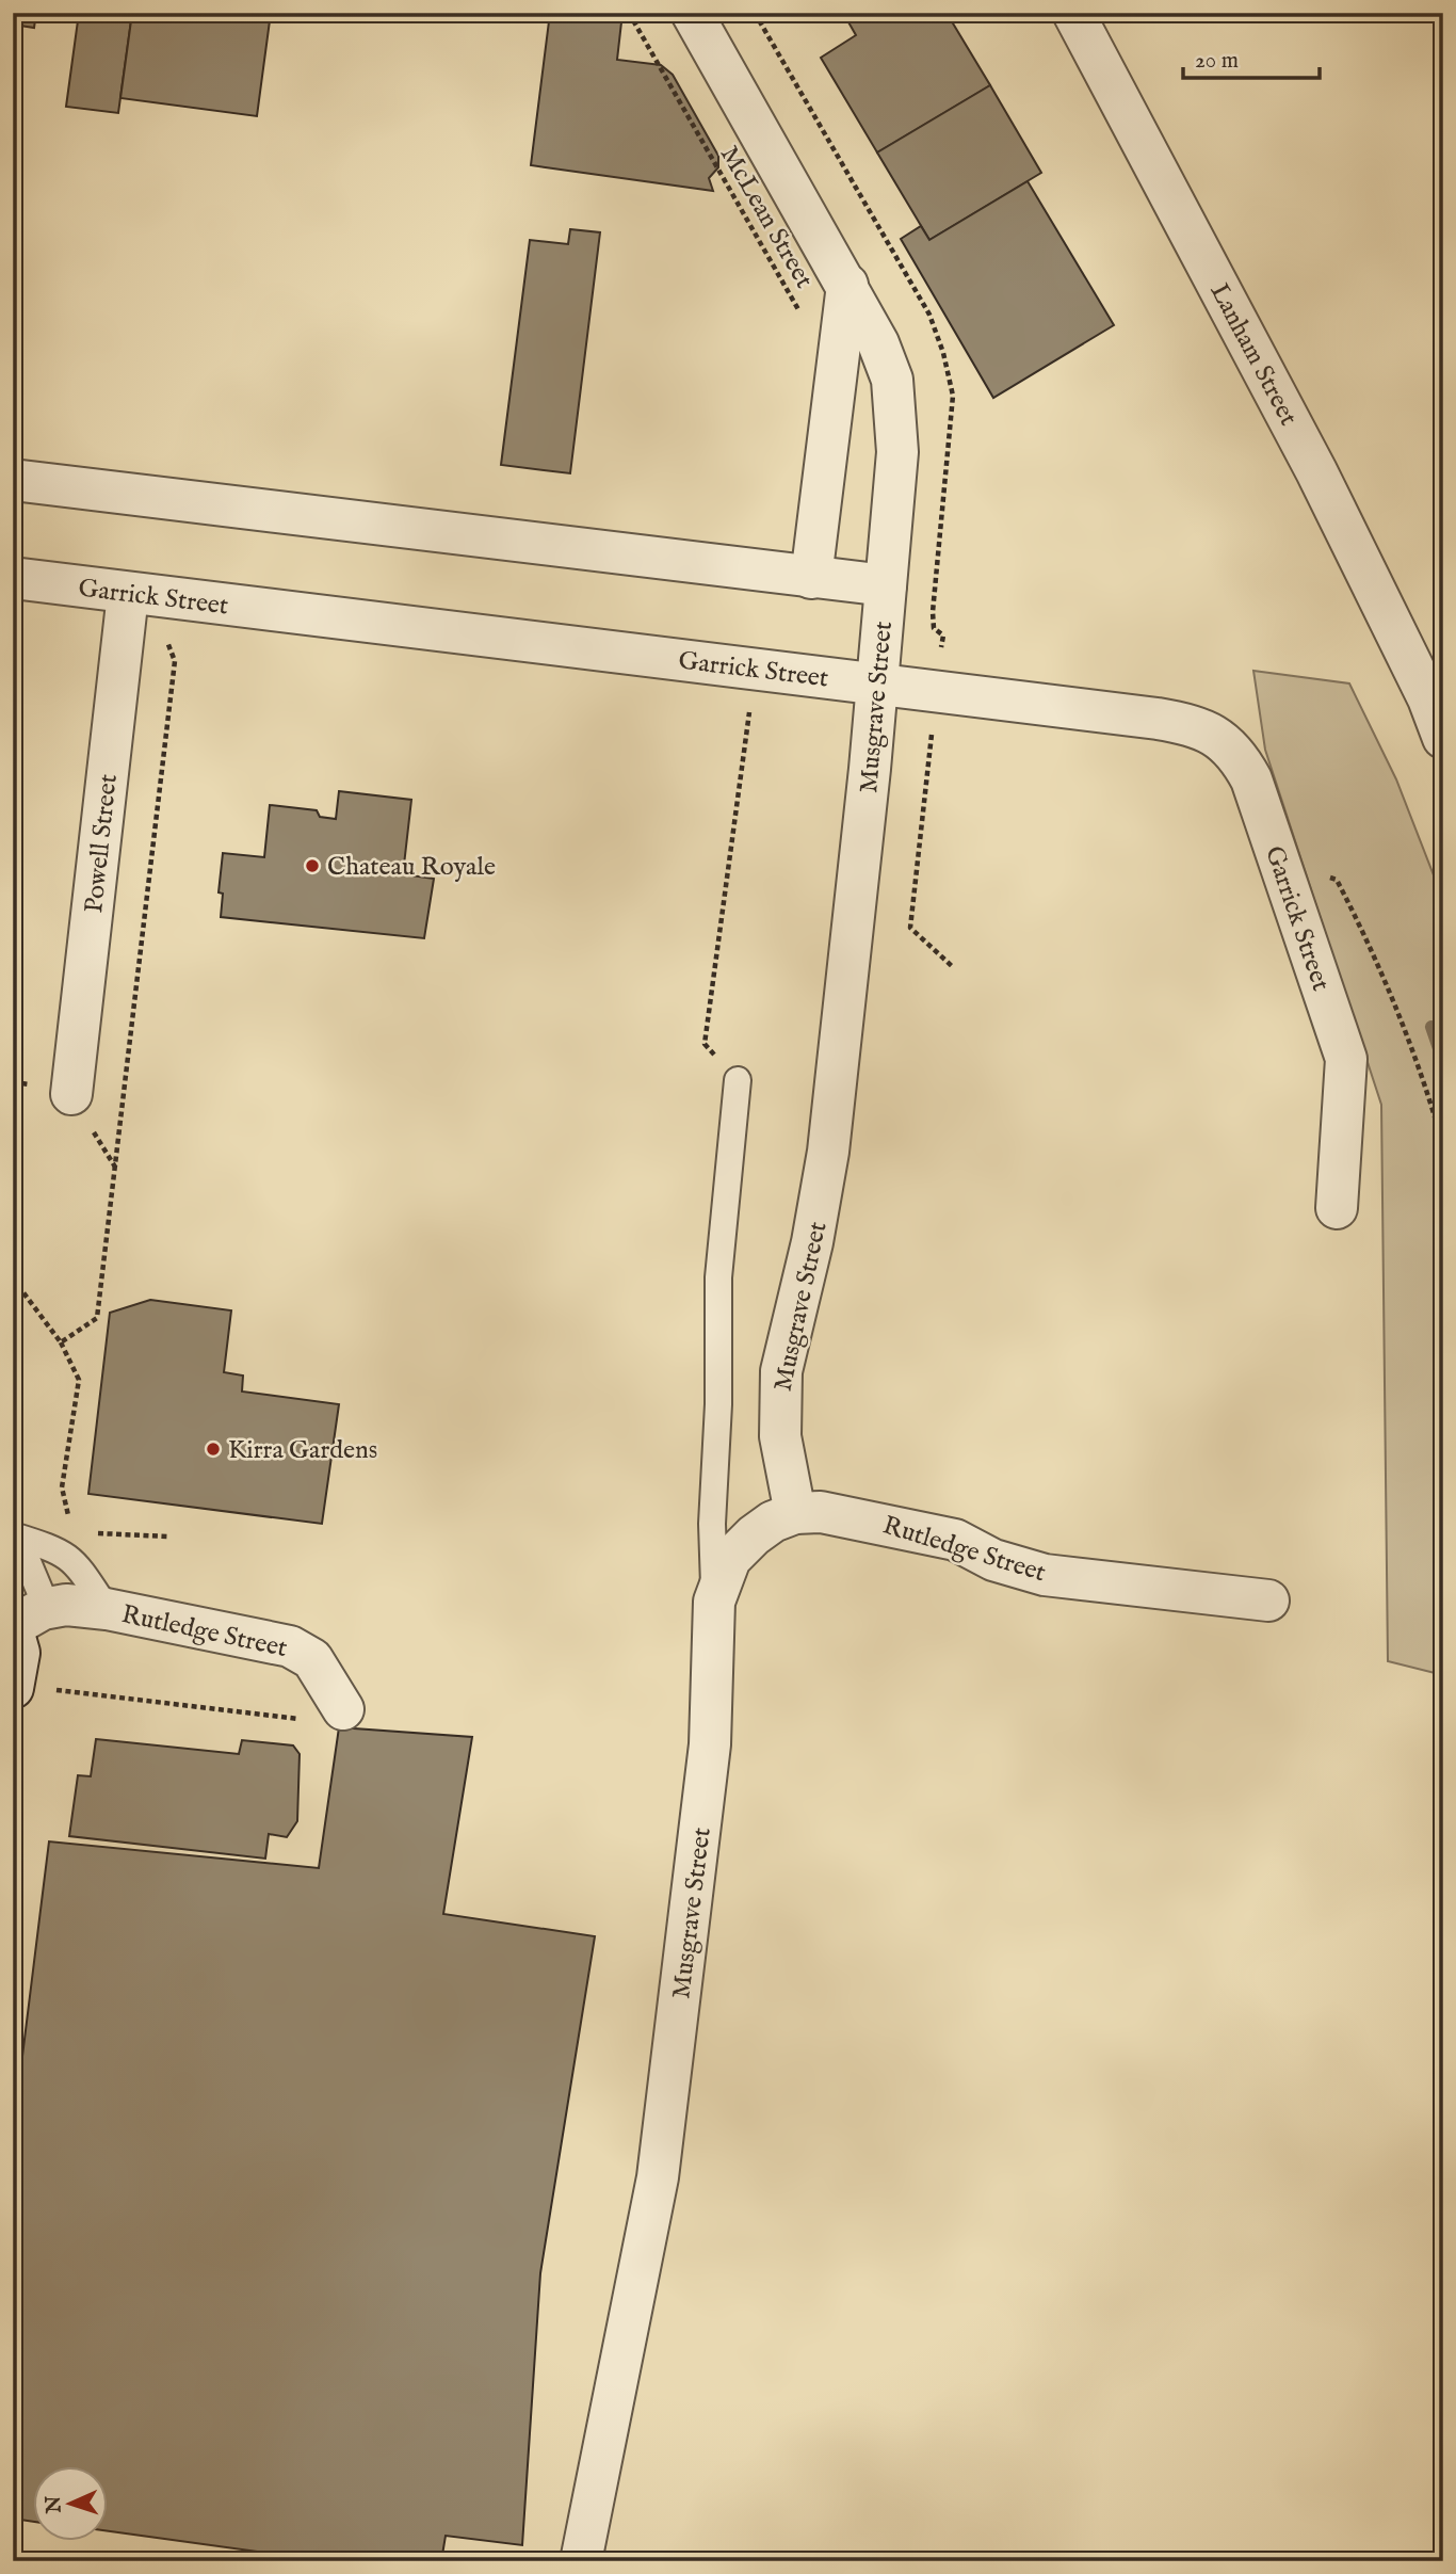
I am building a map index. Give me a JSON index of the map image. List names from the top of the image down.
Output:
{
  "streets": {
    "street": [
      "Lanham Street",
      "Garrick Street",
      "Musgrave Street",
      "Powell Street",
      "Rutledge Street"
    ],
    "path": ["McLean Street"]
  },
  "crossings": [
    ["Garrick Street", "Musgrave Street"],
    ["Garrick Street", "Powell Street"],
    ["Musgrave Street", "Rutledge Street"]
  ],
  "places": ["Chateau Royale", "Kirra Gardens"],
  "scale_bar": "20 m",
  "north": "left"
}
